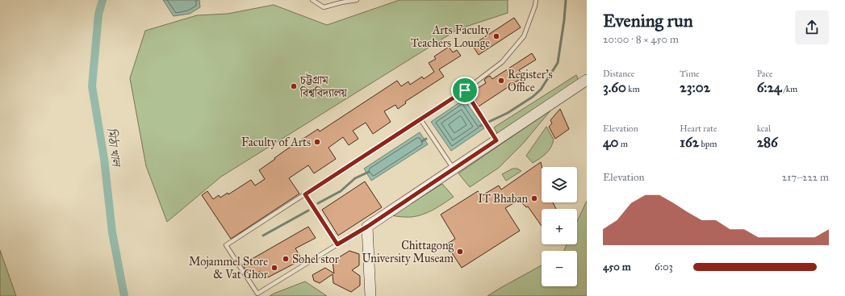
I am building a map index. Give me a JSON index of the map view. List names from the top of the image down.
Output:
{
  "water": ["মিঠা খাল"],
  "places": [
    "Arts Faculty Teachers Lounge",
    "Register's Office",
    "চট্টগ্রাম বিশ্ববিদ্যালয়",
    "Faculty of Arts",
    "IT Bhaban",
    "Chittagong University Museam",
    "Sohel stor",
    "Mojammel Store & Vat Ghor"
  ],
  "page": {
    "heading": ["Evening run", "20:00 · 8 × 450 m"],
    "stats": [
      ["Distance", "3.60 km"],
      ["Time", "23:02"],
      ["Pace", "6:24 /km"],
      ["Elevation", "40 m"],
      ["Heart rate", "162 bpm"],
      ["kcal", "286"]
    ],
    "chart": ["Elevation", "217–222 m"],
    "map_buttons": ["+", "−"],
    "list": [
      {
        "name": "450 m",
        "note": "6:03"
      }
    ]
  }
}
